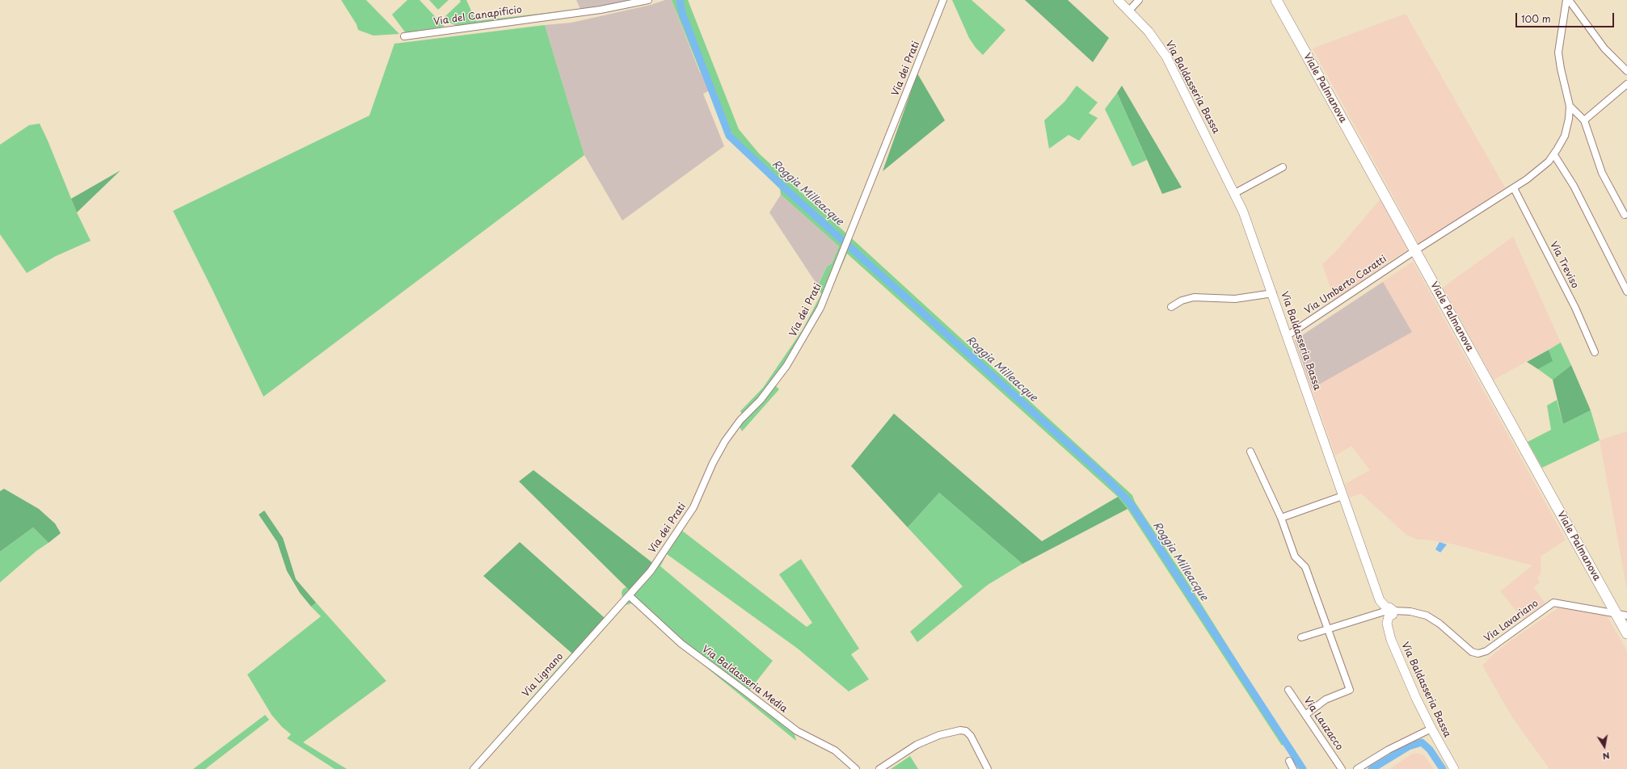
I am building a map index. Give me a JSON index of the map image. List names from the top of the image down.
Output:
{
  "streets": {
    "main road": ["Viale Palmanova"],
    "street": [
      "Via del Canapificio",
      "Via dei Prati",
      "Via Baldasseria Bassa",
      "Via Treviso",
      "Via Umberto Caratti",
      "Via Lavariano",
      "Via Lignano",
      "Via Baldasseria Media",
      "Via Lauzacco"
    ]
  },
  "crossings": [
    ["Via dei Prati", "Via Lignano"],
    ["Via dei Prati", "Via Baldasseria Media"],
    ["Via Baldasseria Bassa", "Via Umberto Caratti"],
    ["Via Baldasseria Bassa", "Via Lavariano"],
    ["Viale Palmanova", "Via Umberto Caratti"],
    ["Viale Palmanova", "Via Lavariano"],
    ["Via Lignano", "Via Baldasseria Media"]
  ],
  "water": ["Roggia Milleacque"],
  "scale_bar": "100 m",
  "north": "bottom"
}
